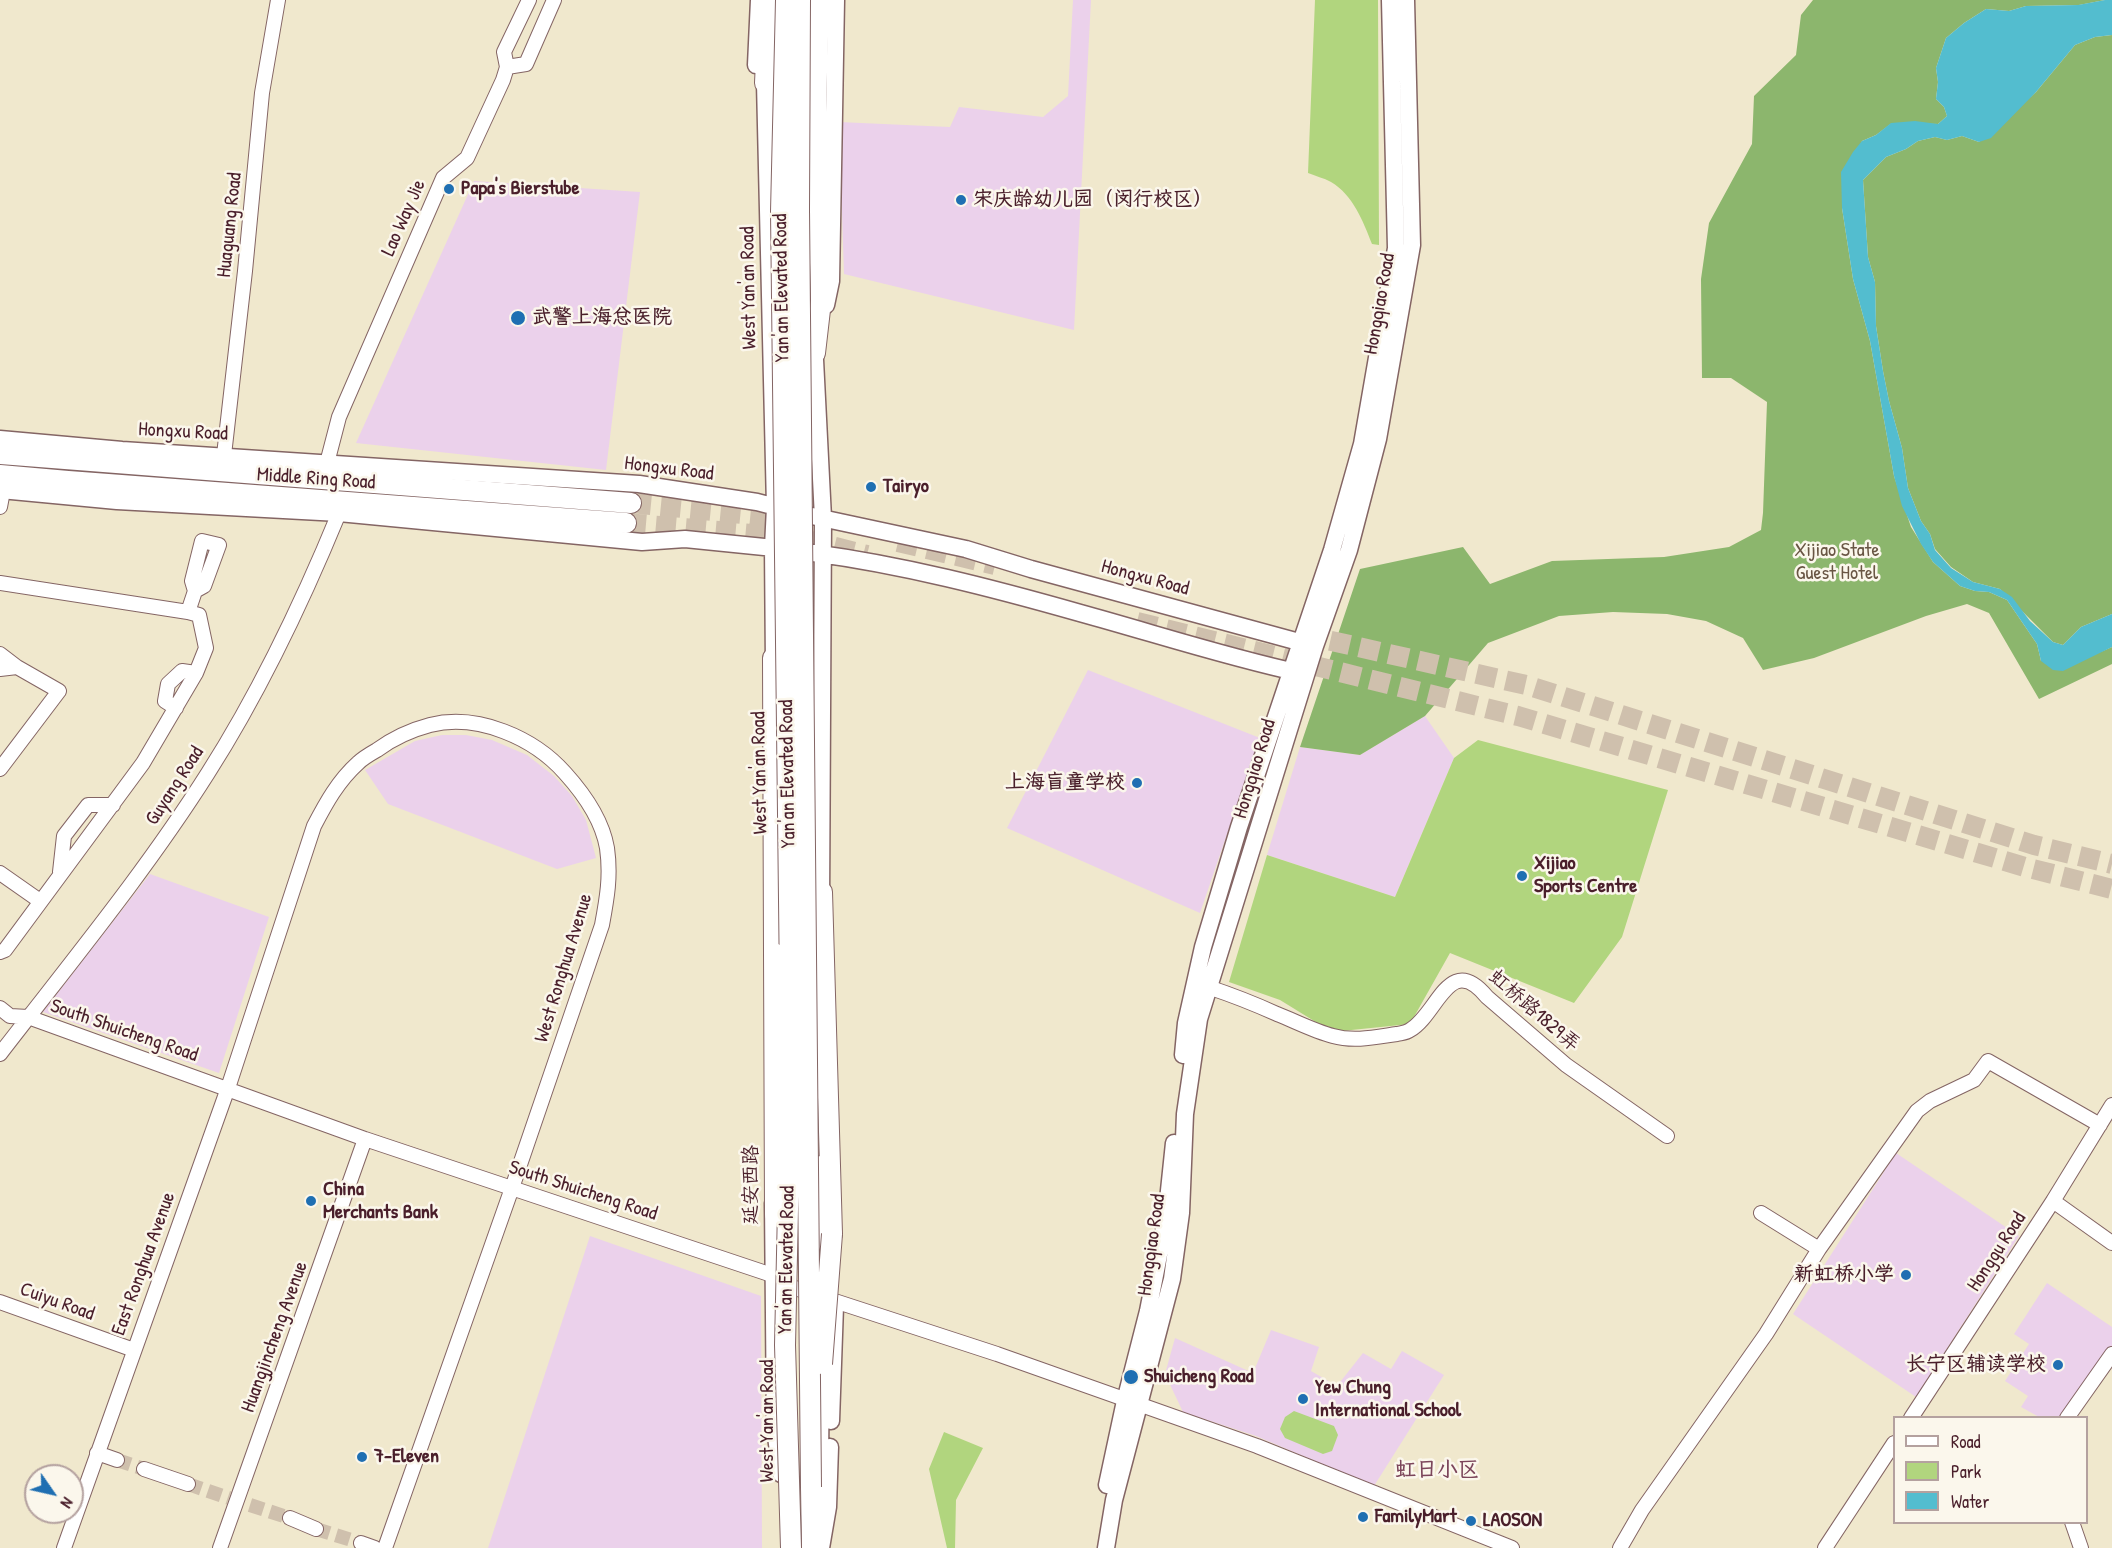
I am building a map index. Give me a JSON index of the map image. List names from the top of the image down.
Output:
{
  "streets": {
    "highway": ["Yan'an Elevated Road", "Middle Ring Road"],
    "main road": [
      "West Yan'an Road",
      "Hongqiao Road",
      "Hongxu Road",
      "延安西路"
    ],
    "street": [
      "Lao Way Jie",
      "Huaguang Road",
      "Guyang Road",
      "West Ronghua Avenue",
      "虹桥路1829弄",
      "South Shuicheng Road",
      "Honggu Road",
      "East Ronghua Avenue",
      "Cuiyu Road",
      "Huangjincheng Avenue"
    ]
  },
  "crossings": [
    ["Lao Way Jie", "Hongxu Road"],
    ["Huaguang Road", "Hongxu Road"],
    ["West Yan'an Road", "Yan'an Elevated Road"],
    ["West Yan'an Road", "Hongxu Road"],
    ["West Yan'an Road", "South Shuicheng Road"],
    ["West Yan'an Road", "延安西路"],
    ["Yan'an Elevated Road", "延安西路"],
    ["Hongqiao Road", "Hongxu Road"],
    ["Hongqiao Road", "虹桥路1829弄"],
    ["Hongqiao Road", "South Shuicheng Road"],
    ["Guyang Road", "South Shuicheng Road"],
    ["West Ronghua Avenue", "South Shuicheng Road"],
    ["West Ronghua Avenue", "East Ronghua Avenue"],
    ["South Shuicheng Road", "延安西路"],
    ["South Shuicheng Road", "East Ronghua Avenue"],
    ["South Shuicheng Road", "Huangjincheng Avenue"],
    ["East Ronghua Avenue", "Cuiyu Road"]
  ],
  "districts": ["虹日小区"],
  "parks": ["Xijiao State Guest Hotel"],
  "places": [
    "Papa's Bierstube",
    "宋庆龄幼儿园（闵行校区）",
    "武警上海总医院",
    "Tairyo",
    "上海盲童学校",
    "Xijiao Sports Centre",
    "China Merchants Bank",
    "新虹桥小学",
    "长宁区辅读学校",
    "Shuicheng Road",
    "Yew Chung International School",
    "7-Eleven",
    "FamilyMart",
    "LAOSON"
  ],
  "legend": ["Road", "Park", "Water"],
  "north": "bottom right"
}
